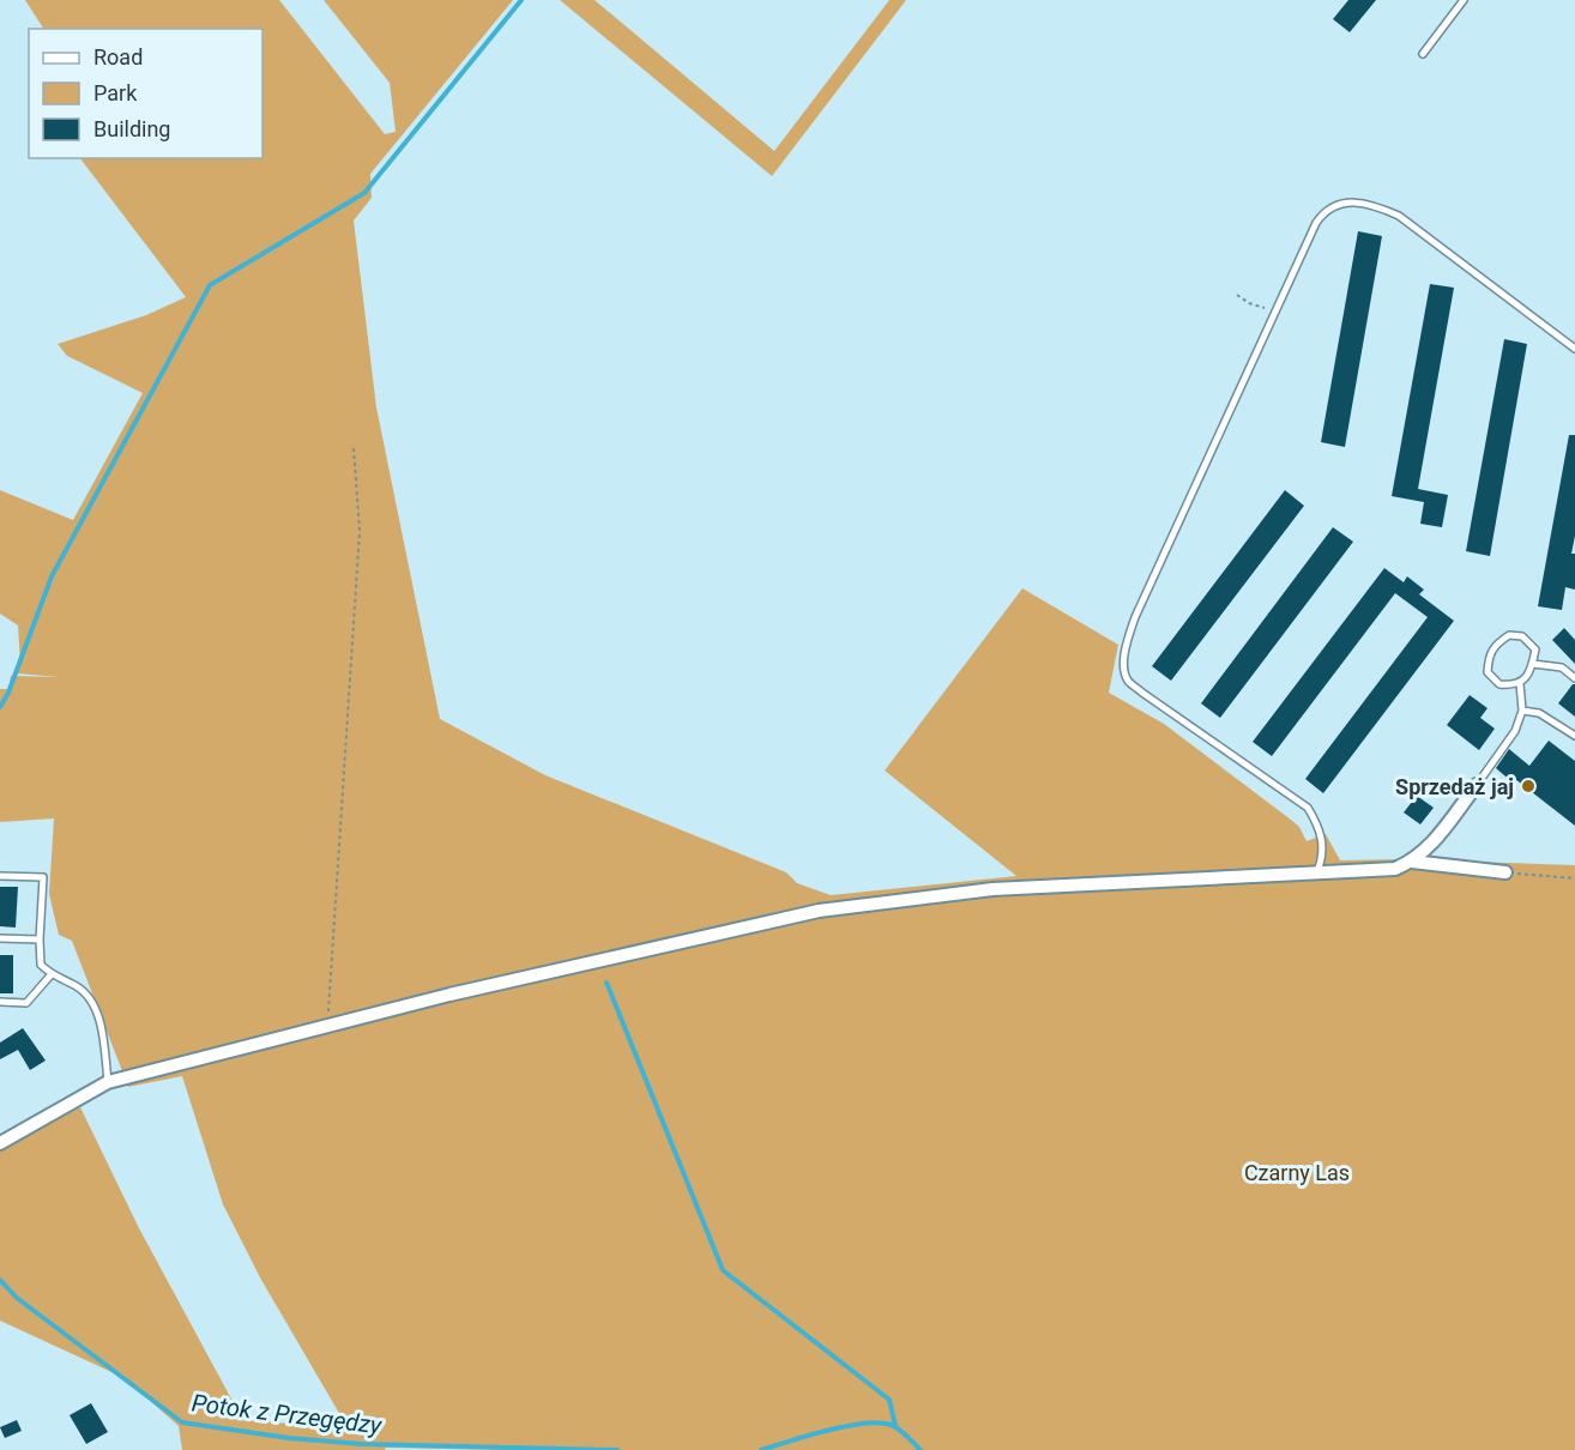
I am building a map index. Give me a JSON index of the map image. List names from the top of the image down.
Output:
{
  "water": ["Potok z Przegędzy"],
  "parks": ["Czarny Las"],
  "places": ["Sprzedaż jaj"],
  "legend": ["Road", "Park", "Building"]
}
